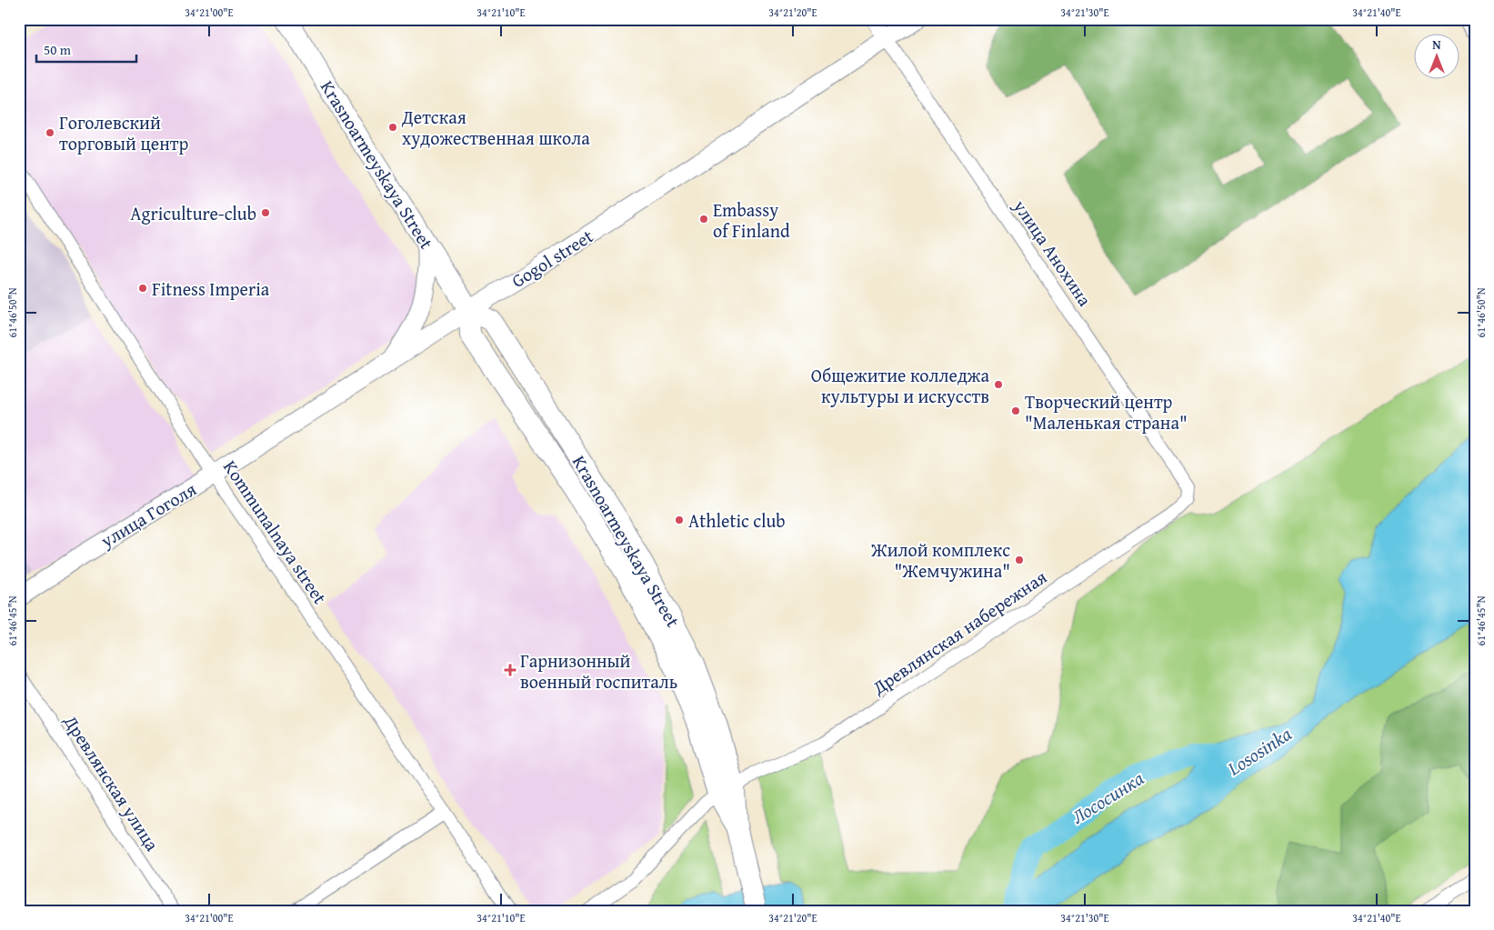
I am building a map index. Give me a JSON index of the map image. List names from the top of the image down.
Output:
{
  "streets": {
    "main road": ["Krasnoarmeyskaya Street", "Gogol street", "улица Гоголя"],
    "street": [
      "улица Анохина",
      "Kommunalnaya street",
      "Древлянская набережная",
      "Древлянская улица"
    ]
  },
  "crossings": [
    ["Krasnoarmeyskaya Street", "Gogol street"],
    ["Krasnoarmeyskaya Street", "Древлянская набережная"],
    ["улица Анохина", "Gogol street"],
    ["улица Анохина", "Древлянская набережная"],
    ["Gogol street", "улица Гоголя"],
    ["Gogol street", "Kommunalnaya street"],
    ["улица Гоголя", "Kommunalnaya street"]
  ],
  "water": ["Lososinka", "Лососинка"],
  "places": {
    "other": [
      "Детская художественная школа",
      "Гоголевский торговый центр",
      "Agriculture-club",
      "Embassy of Finland",
      "Fitness Imperia",
      "Общежитие колледжа культуры и искусств",
      "Творческий центр \"Маленькая страна\"",
      "Athletic club",
      "Жилой комплекс \"Жемчужина\""
    ],
    "health": ["Гарнизонный военный госпиталь"]
  },
  "scale_bar": "50 m",
  "north": "top",
  "coordinates": [
    "34°21'00\"E",
    "34°21'10\"E",
    "34°21'20\"E",
    "34°21'30\"E",
    "34°21'40\"E",
    "61°46'50\"N",
    "61°46'45\"N"
  ]
}
